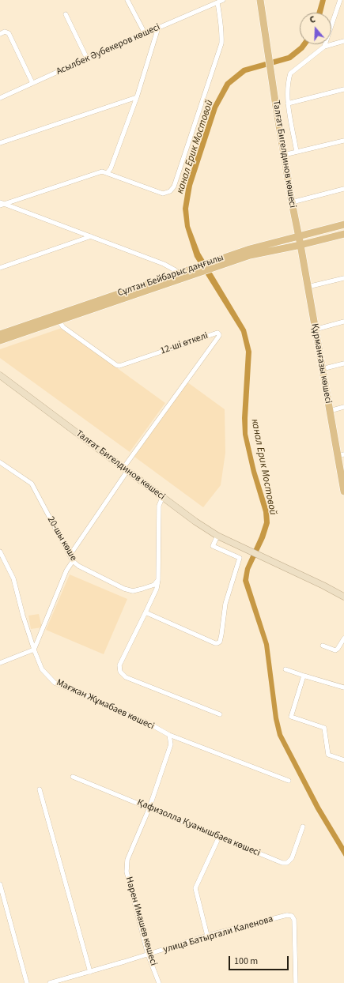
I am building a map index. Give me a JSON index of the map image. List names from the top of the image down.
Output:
{
  "streets": {
    "main road": ["Талғат Бигелдинов көшесі", "Сұлтан Бейбарыс даңғылы", "Құрманғазы көшесі"],
    "street": [
      "Асылбек Әубекеров көшесі",
      "12-ші өткелі",
      "20-шы көше",
      "Мағжан Жұмабаев көшесі",
      "Қафизолла Қуанышбаев көшесi",
      "Нарен Имашев көшесi",
      "улица Батыргали Каленова"
    ]
  },
  "crossings": [
    ["Талғат Бигелдинов көшесі", "Сұлтан Бейбарыс даңғылы"],
    ["Талғат Бигелдинов көшесі", "12-ші өткелі"],
    ["Талғат Бигелдинов көшесі", "Құрманғазы көшесі"],
    ["Сұлтан Бейбарыс даңғылы", "12-ші өткелі"],
    ["Сұлтан Бейбарыс даңғылы", "Құрманғазы көшесі"],
    ["Мағжан Жұмабаев көшесі", "Нарен Имашев көшесi"],
    ["Қафизолла Қуанышбаев көшесi", "Нарен Имашев көшесi"],
    ["Нарен Имашев көшесi", "улица Батыргали Каленова"]
  ],
  "water": ["канал Ерик Мостовой"],
  "scale_bar": "100 m",
  "north": "top"
}
